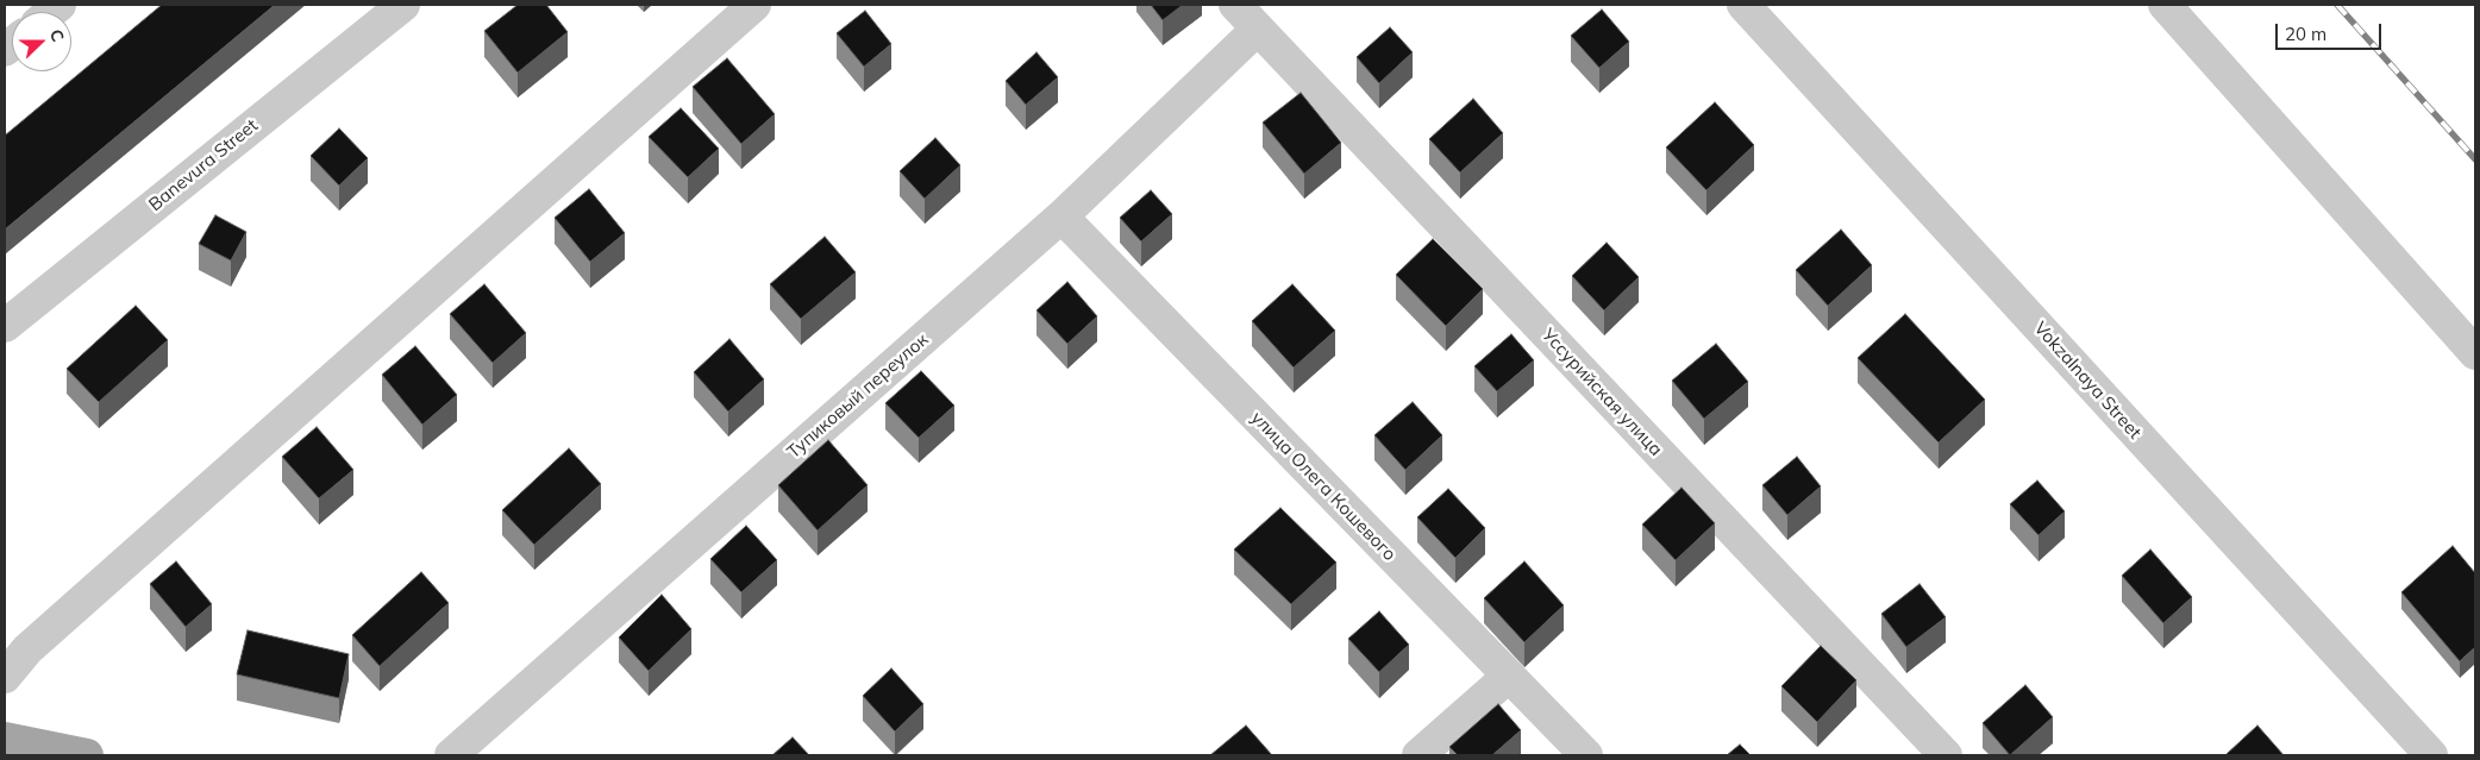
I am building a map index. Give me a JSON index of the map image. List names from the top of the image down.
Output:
{
  "streets": {
    "street": [
      "Banevura Street",
      "Vokzalnaya Street",
      "Уссурийская улица",
      "Тупиковый переулок",
      "улица Олега Кошевого"
    ]
  },
  "crossings": [
    ["Уссурийская улица", "Тупиковый переулок"],
    ["Тупиковый переулок", "улица Олега Кошевого"]
  ],
  "scale_bar": "20 m",
  "north": "right"
}
